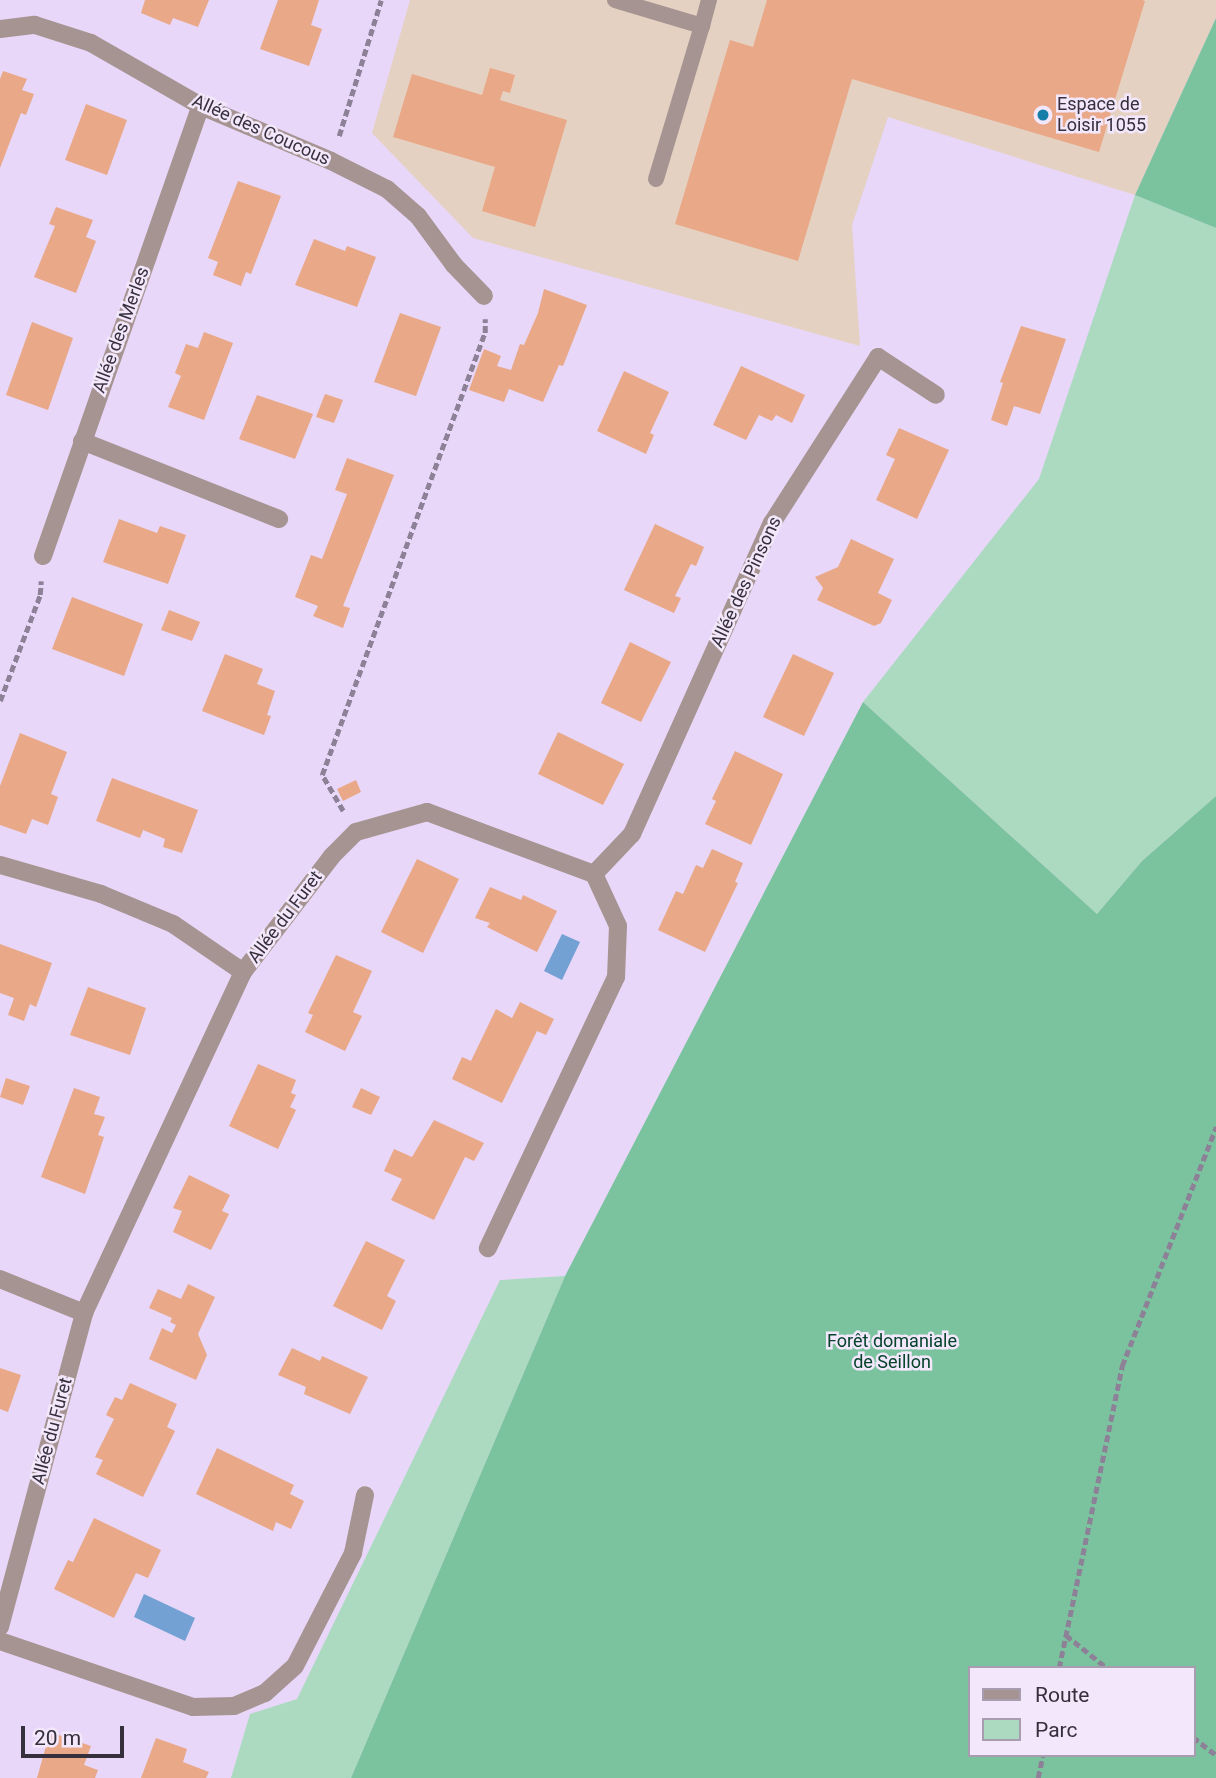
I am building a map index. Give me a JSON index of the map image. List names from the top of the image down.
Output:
{
  "streets": {
    "street": [
      "Allée des Coucous",
      "Allée des Merles",
      "Allée des Pinsons",
      "Allée du Furet"
    ]
  },
  "crossings": [
    ["Allée des Coucous", "Allée des Merles"],
    ["Allée des Pinsons", "Allée du Furet"]
  ],
  "parks": ["Forêt domaniale de Seillon"],
  "places": ["Espace de Loisir 1055"],
  "legend": ["Route", "Parc"],
  "scale_bar": "20 m"
}
